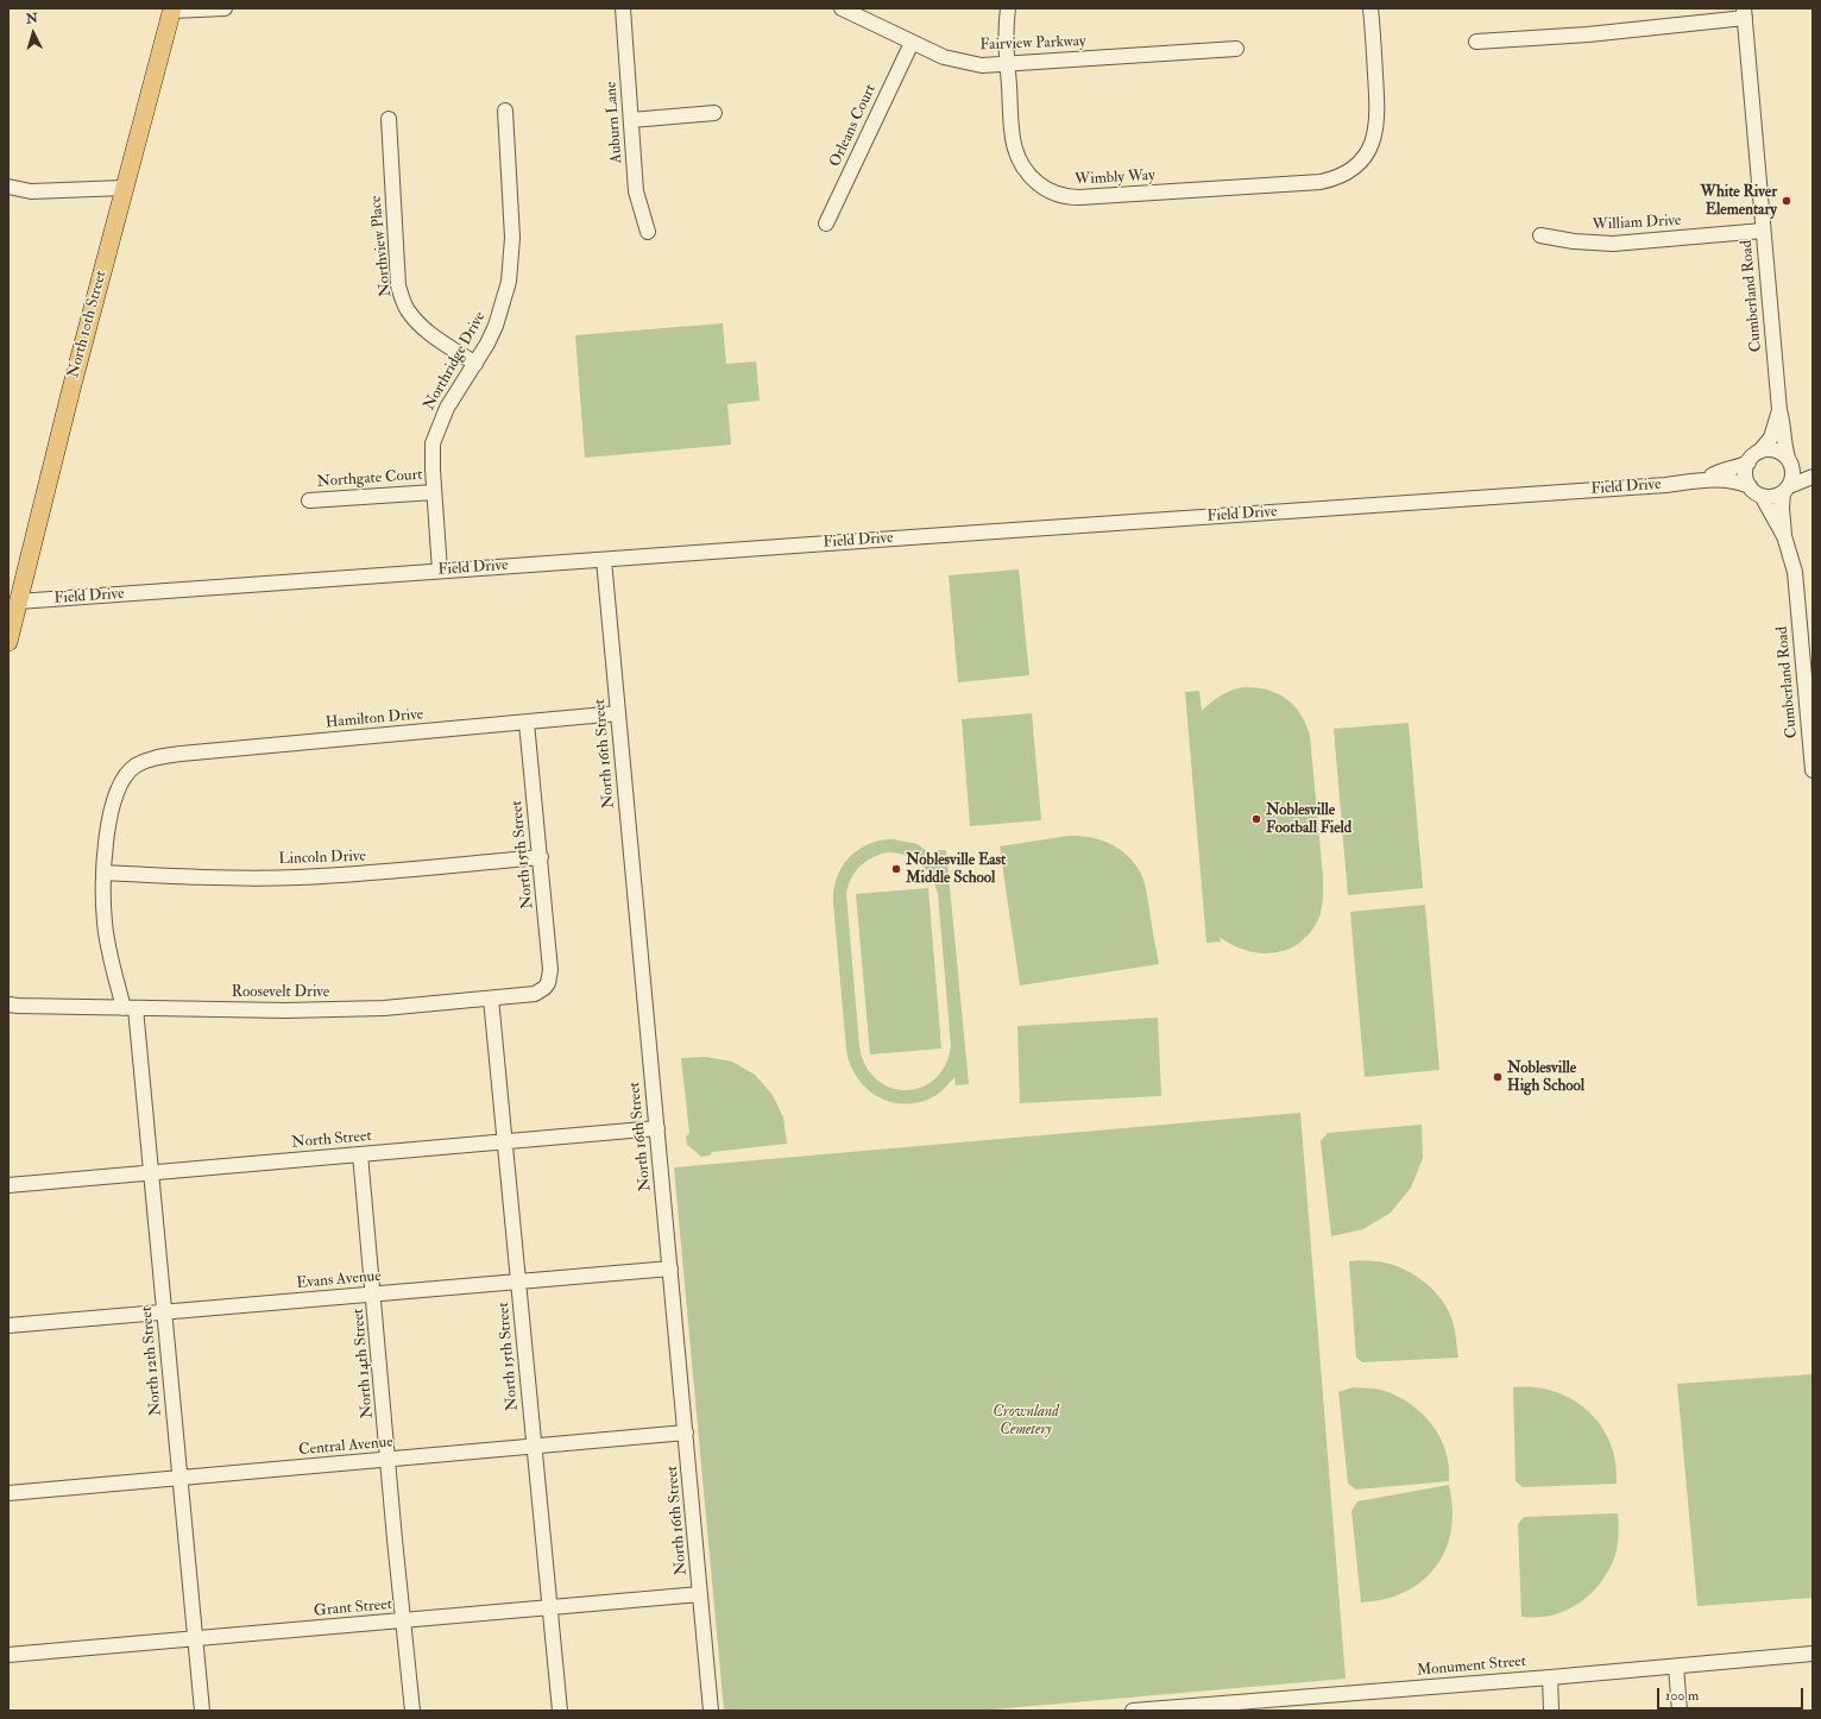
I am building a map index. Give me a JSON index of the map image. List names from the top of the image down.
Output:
{
  "streets": {
    "main road": ["North 10th Street"],
    "street": [
      "Fairview Parkway",
      "Auburn Lane",
      "Orleans Court",
      "Wimbly Way",
      "William Drive",
      "Northview Place",
      "Cumberland Road",
      "Northridge Drive",
      "Northgate Court",
      "Field Drive",
      "Hamilton Drive",
      "North 16th Street",
      "North 15th Street",
      "Lincoln Drive",
      "Roosevelt Drive",
      "North Street",
      "Evans Avenue",
      "North 12th Street",
      "North 14th Street",
      "Central Avenue",
      "Grant Street",
      "Monument Street"
    ]
  },
  "crossings": [
    ["Fairview Parkway", "Orleans Court"],
    ["Fairview Parkway", "Wimbly Way"],
    ["William Drive", "Cumberland Road"],
    ["Northview Place", "Northridge Drive"],
    ["North 10th Street", "Field Drive"],
    ["Northridge Drive", "Northgate Court"],
    ["Northridge Drive", "Field Drive"],
    ["Field Drive", "North 16th Street"],
    ["Hamilton Drive", "North 16th Street"],
    ["Hamilton Drive", "North 15th Street"],
    ["Hamilton Drive", "North 12th Street"],
    ["North 16th Street", "North Street"],
    ["North 16th Street", "Evans Avenue"],
    ["North 16th Street", "Central Avenue"],
    ["North 16th Street", "Grant Street"],
    ["North 15th Street", "Lincoln Drive"],
    ["North 15th Street", "Roosevelt Drive"],
    ["North 15th Street", "North Street"],
    ["North 15th Street", "Evans Avenue"],
    ["North 15th Street", "Central Avenue"],
    ["North 15th Street", "Grant Street"],
    ["Lincoln Drive", "North 12th Street"],
    ["Roosevelt Drive", "North 12th Street"],
    ["North Street", "North 12th Street"],
    ["North Street", "North 14th Street"],
    ["Evans Avenue", "North 12th Street"],
    ["Evans Avenue", "North 14th Street"],
    ["North 12th Street", "Central Avenue"],
    ["North 12th Street", "Grant Street"],
    ["North 14th Street", "Central Avenue"],
    ["North 14th Street", "Grant Street"]
  ],
  "parks": ["Crownland Cemetery"],
  "places": [
    "White River Elementary",
    "Noblesville Football Field",
    "Noblesville East Middle School",
    "Noblesville High School"
  ],
  "scale_bar": "100 m",
  "north": "top"
}
